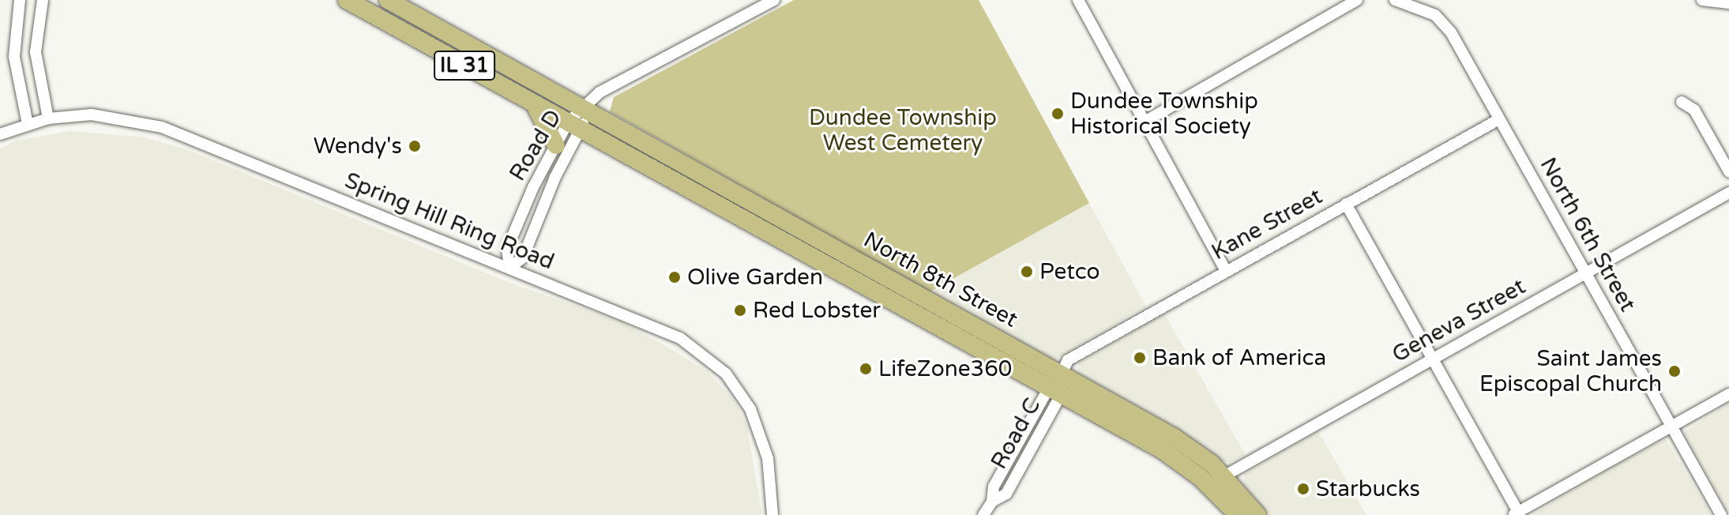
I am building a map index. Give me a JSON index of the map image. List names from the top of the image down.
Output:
{
  "streets": {
    "main road": ["IL 31", "North 8th Street"],
    "street": [
      "Road D",
      "Spring Hill Ring Road",
      "Kane Street",
      "North 6th Street",
      "Geneva Street",
      "Road C"
    ]
  },
  "crossings": [
    ["IL 31", "Road D"],
    ["IL 31", "North 8th Street"],
    ["Road D", "Spring Hill Ring Road"],
    ["Road D", "North 8th Street"],
    ["Kane Street", "North 6th Street"],
    ["Kane Street", "North 8th Street"],
    ["Kane Street", "Road C"],
    ["North 6th Street", "Geneva Street"],
    ["North 8th Street", "Geneva Street"],
    ["North 8th Street", "Road C"]
  ],
  "parks": ["Dundee Township West Cemetery"],
  "places": [
    "Dundee Township Historical Society",
    "Wendy's",
    "Petco",
    "Olive Garden",
    "Red Lobster",
    "Bank of America",
    "LifeZone360",
    "Saint James Episcopal Church",
    "Starbucks"
  ]
}
